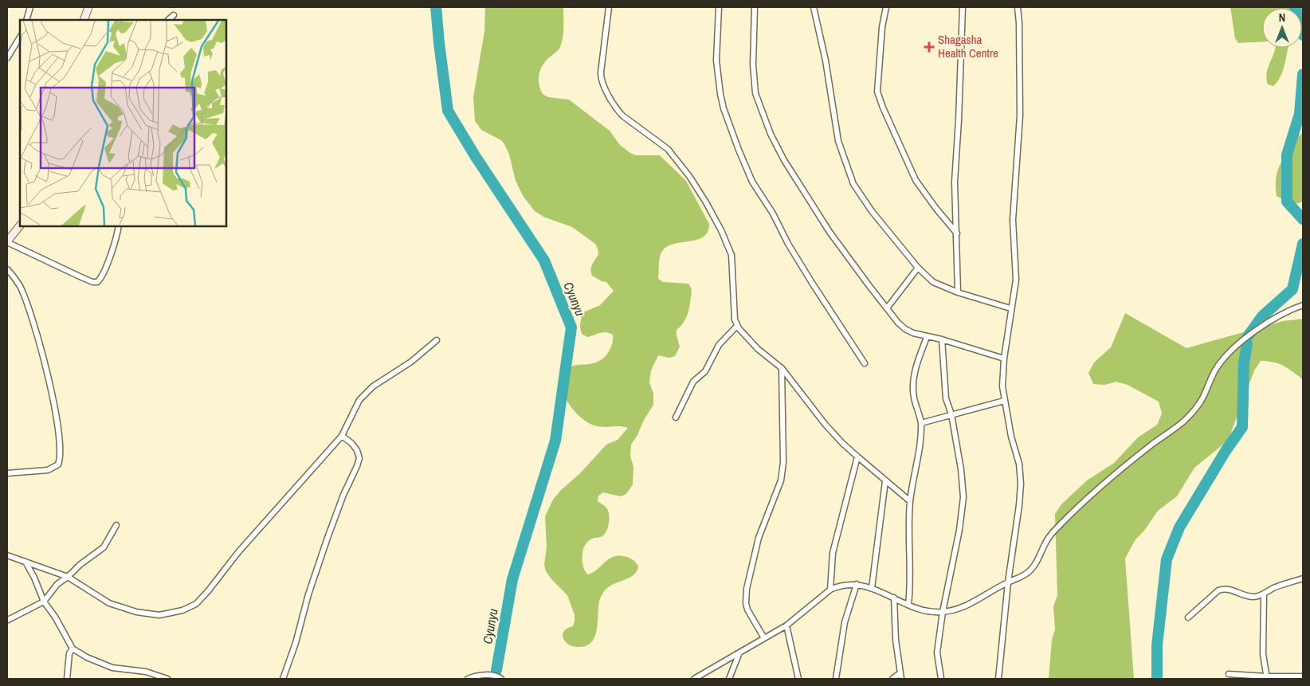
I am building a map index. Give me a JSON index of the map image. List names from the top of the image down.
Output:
{
  "water": ["Cyunyu"],
  "places": {
    "health": ["Shagasha Health Centre"]
  },
  "north": "top"
}
